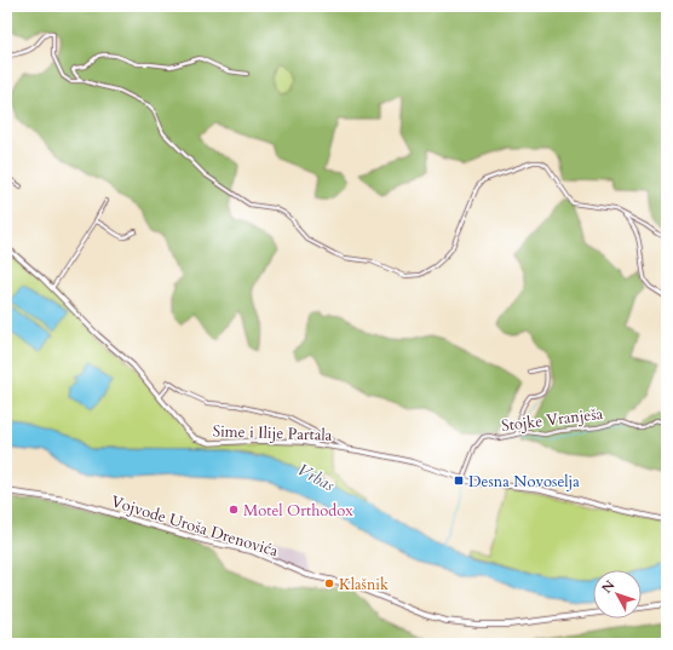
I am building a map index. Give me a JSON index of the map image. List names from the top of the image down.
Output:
{
  "streets": {
    "main road": ["Vojvode Uroša Drenovića"],
    "street": ["Stojke Vranješa", "Sime i Ilije Partala"]
  },
  "crossings": [
    ["Stojke Vranješa", "Sime i Ilije Partala"]
  ],
  "water": ["Vrbas"],
  "places": {
    "transit": ["Desna Novoselja"],
    "other": ["Motel Orthodox", "Klašnik"]
  },
  "north": "top left"
}
